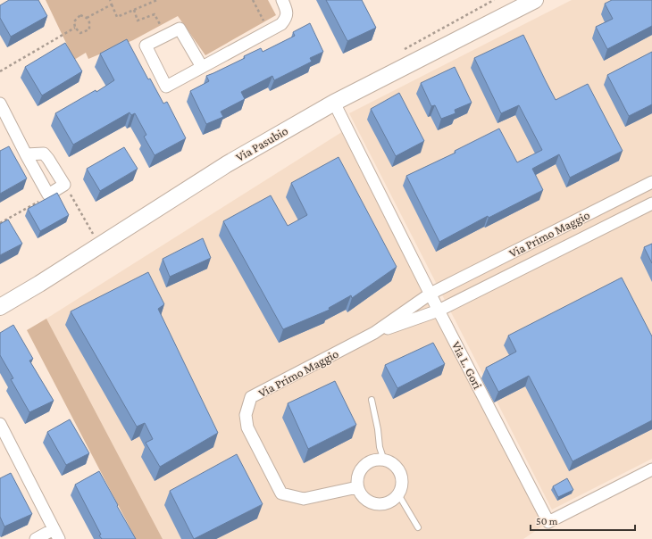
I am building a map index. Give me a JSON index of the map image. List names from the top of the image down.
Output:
{
  "streets": {
    "street": ["Via Pasubio", "Via Primo Maggio", "Via L. Gori"]
  },
  "crossings": [
    ["Via Pasubio", "Via L. Gori"],
    ["Via Primo Maggio", "Via L. Gori"]
  ],
  "scale_bar": "50 m"
}
